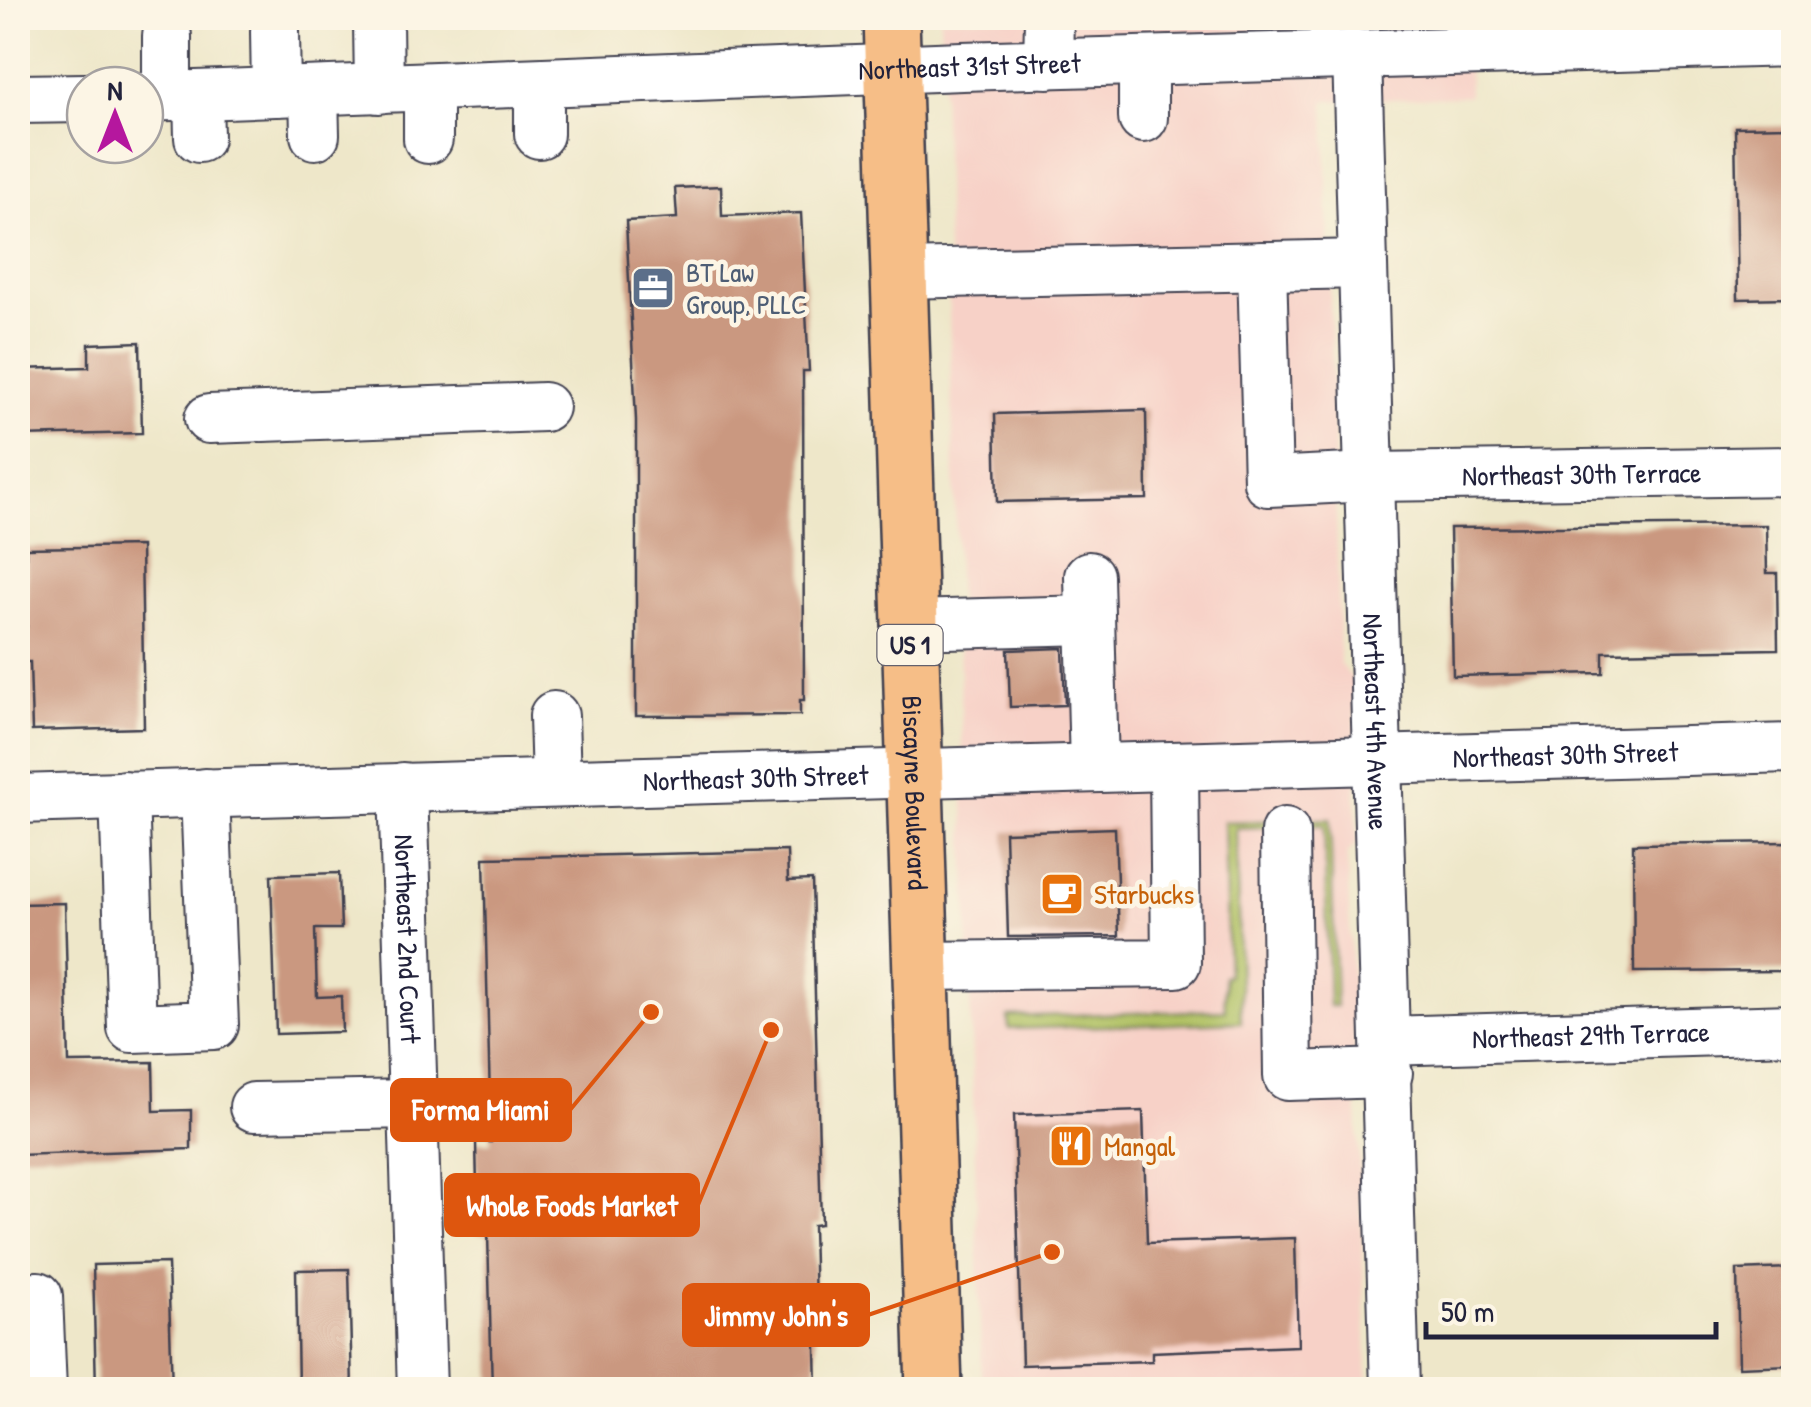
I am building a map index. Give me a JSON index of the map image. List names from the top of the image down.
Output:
{
  "streets": {
    "main road": ["US 1", "Biscayne Boulevard"],
    "street": [
      "Northeast 31st Street",
      "Northeast 30th Terrace",
      "Northeast 4th Avenue",
      "Northeast 30th Street",
      "Northeast 2nd Court",
      "Northeast 29th Terrace"
    ]
  },
  "crossings": [
    ["Northeast 31st Street", "Northeast 4th Avenue"],
    ["Northeast 31st Street", "Biscayne Boulevard"],
    ["Northeast 30th Terrace", "Northeast 4th Avenue"],
    ["Northeast 4th Avenue", "Northeast 30th Street"],
    ["Northeast 4th Avenue", "Northeast 29th Terrace"],
    ["Northeast 30th Street", "Biscayne Boulevard"],
    ["Northeast 30th Street", "Northeast 2nd Court"]
  ],
  "places": {
    "office": ["BT Law Group, PLLC"],
    "cafe": ["Starbucks"],
    "other": ["Forma Miami", "Whole Foods Market", "Jimmy John's"],
    "restaurant": ["Mangal"]
  },
  "scale_bar": "50 m",
  "north": "top"
}
